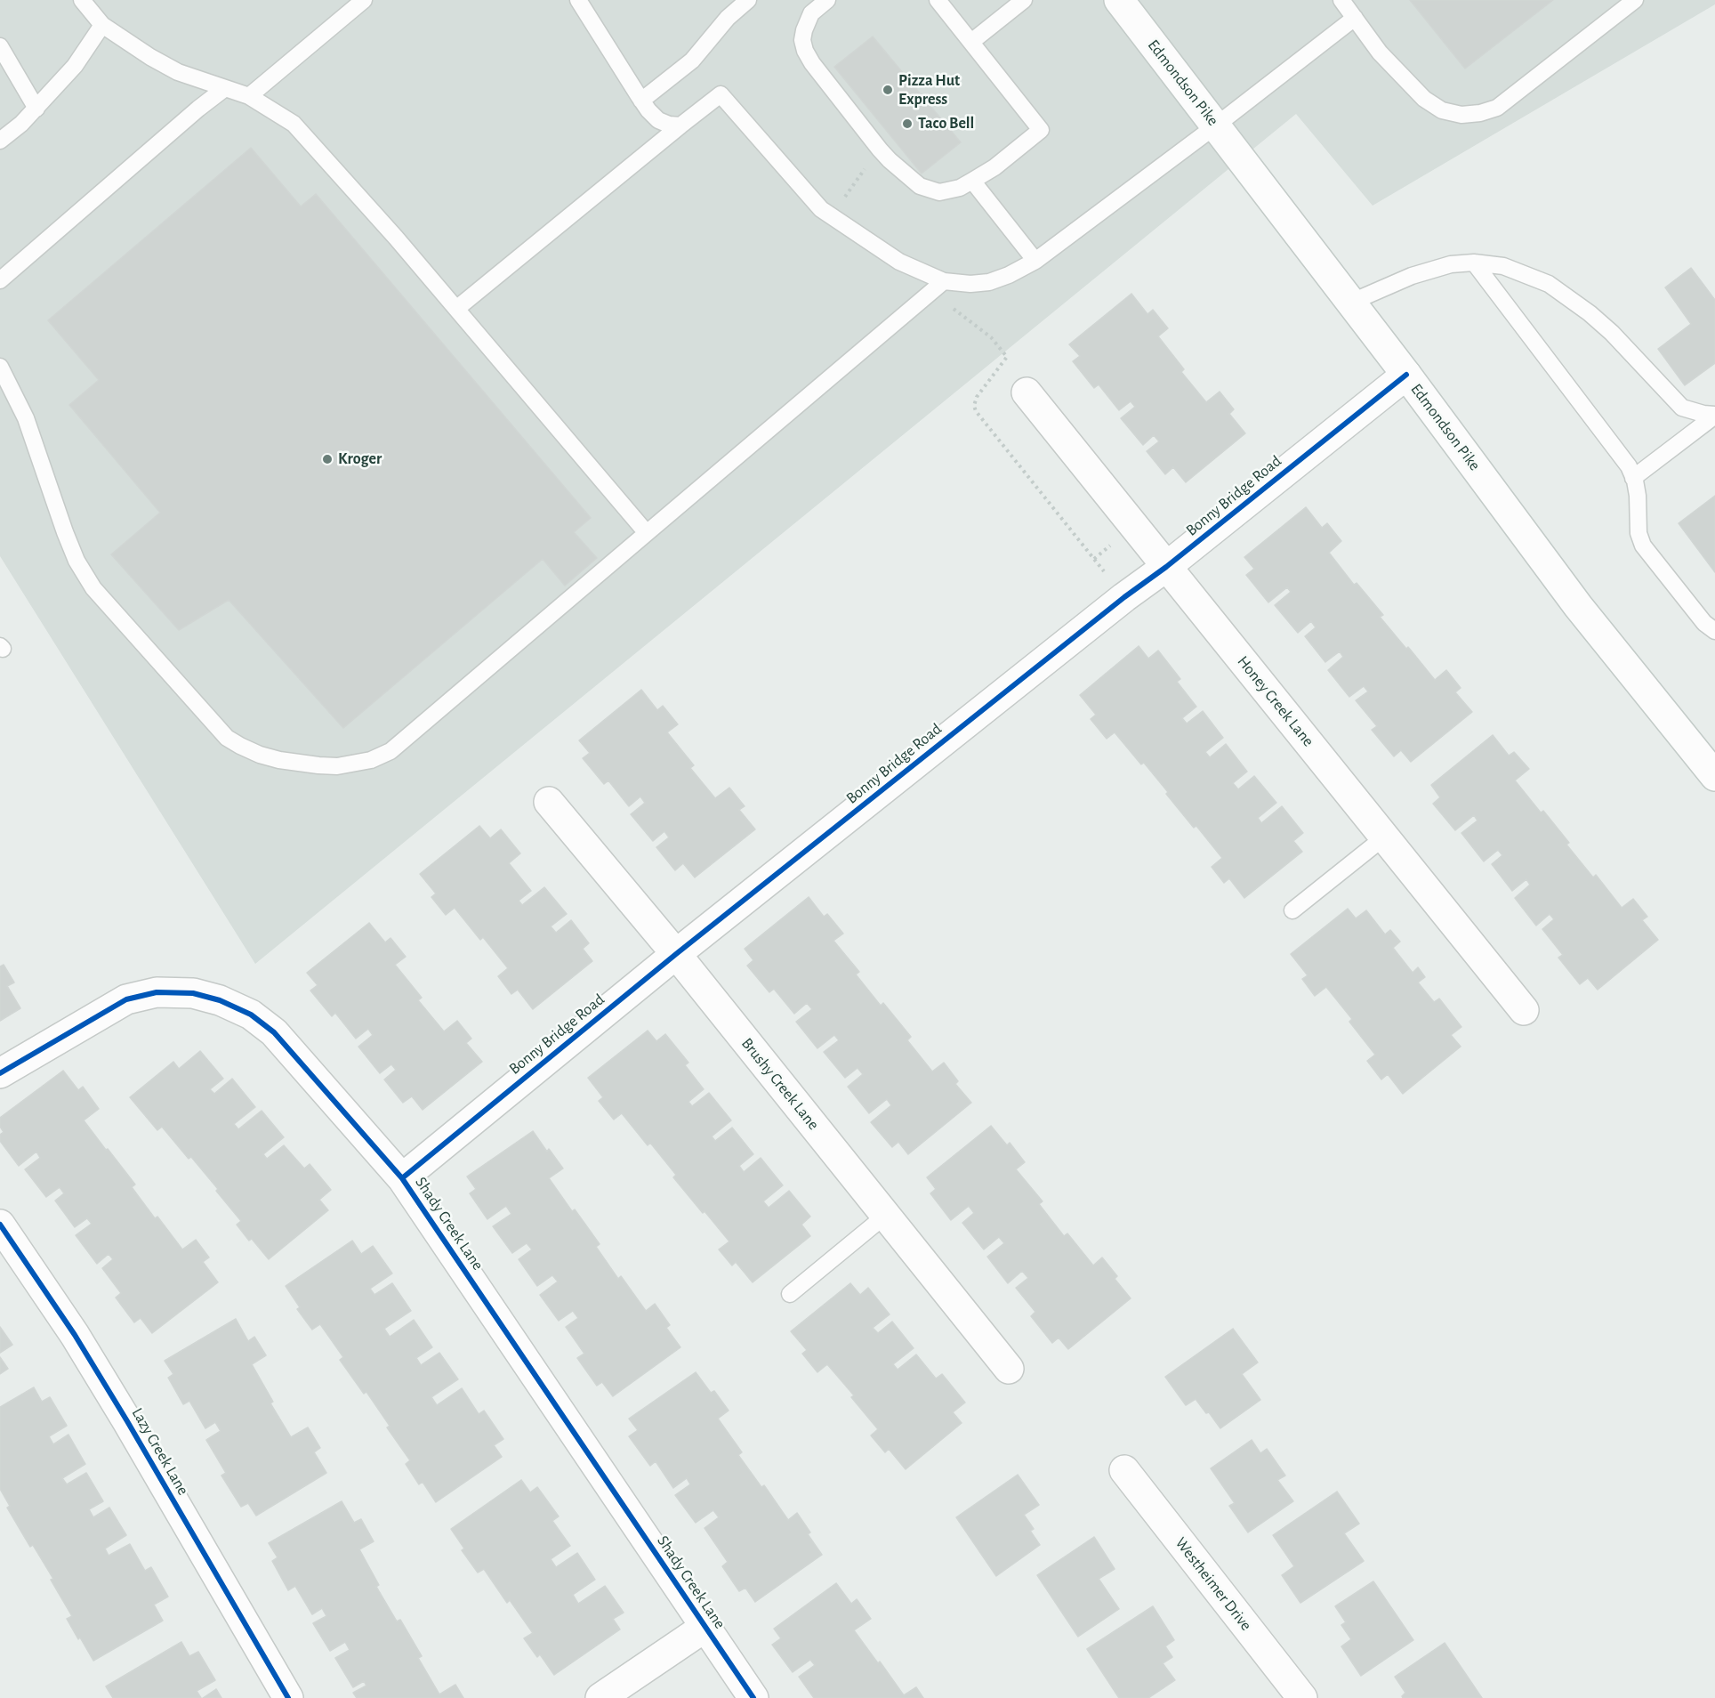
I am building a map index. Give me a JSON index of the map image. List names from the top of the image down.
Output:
{
  "streets": {
    "street": [
      "Edmondson Pike",
      "Bonny Bridge Road",
      "Honey Creek Lane",
      "Brushy Creek Lane",
      "Shady Creek Lane",
      "Lazy Creek Lane",
      "Westheimer Drive"
    ]
  },
  "crossings": [
    ["Edmondson Pike", "Bonny Bridge Road"],
    ["Bonny Bridge Road", "Honey Creek Lane"],
    ["Bonny Bridge Road", "Brushy Creek Lane"],
    ["Bonny Bridge Road", "Shady Creek Lane"]
  ],
  "places": ["Pizza Hut Express", "Taco Bell", "Kroger"]
}
